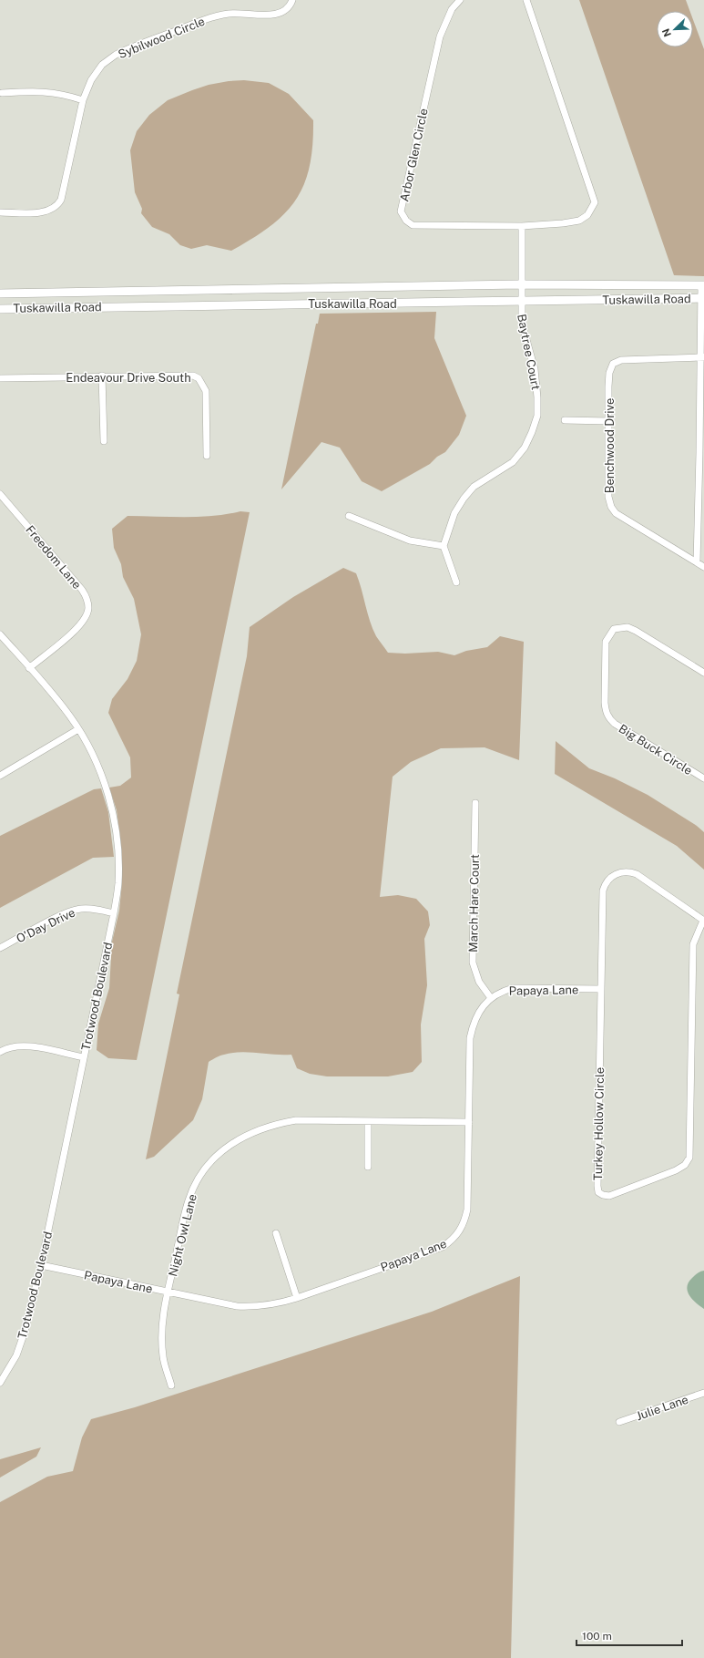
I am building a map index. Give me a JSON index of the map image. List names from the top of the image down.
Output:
{
  "streets": {
    "main road": ["Tuskawilla Road"],
    "street": [
      "Sybilwood Circle",
      "Arbor Glen Circle",
      "Baytree Court",
      "Endeavour Drive South",
      "Benchwood Drive",
      "Freedom Lane",
      "Big Buck Circle",
      "March Hare Court",
      "O'Day Drive",
      "Papaya Lane",
      "Trotwood Boulevard",
      "Turkey Hollow Circle",
      "Night Owl Lane",
      "Julie Lane"
    ]
  },
  "crossings": [
    ["Tuskawilla Road", "Baytree Court"],
    ["Freedom Lane", "Trotwood Boulevard"],
    ["March Hare Court", "Papaya Lane"],
    ["O'Day Drive", "Trotwood Boulevard"],
    ["Papaya Lane", "Trotwood Boulevard"],
    ["Papaya Lane", "Turkey Hollow Circle"],
    ["Papaya Lane", "Night Owl Lane"]
  ],
  "scale_bar": "100 m",
  "north": "bottom left"
}
